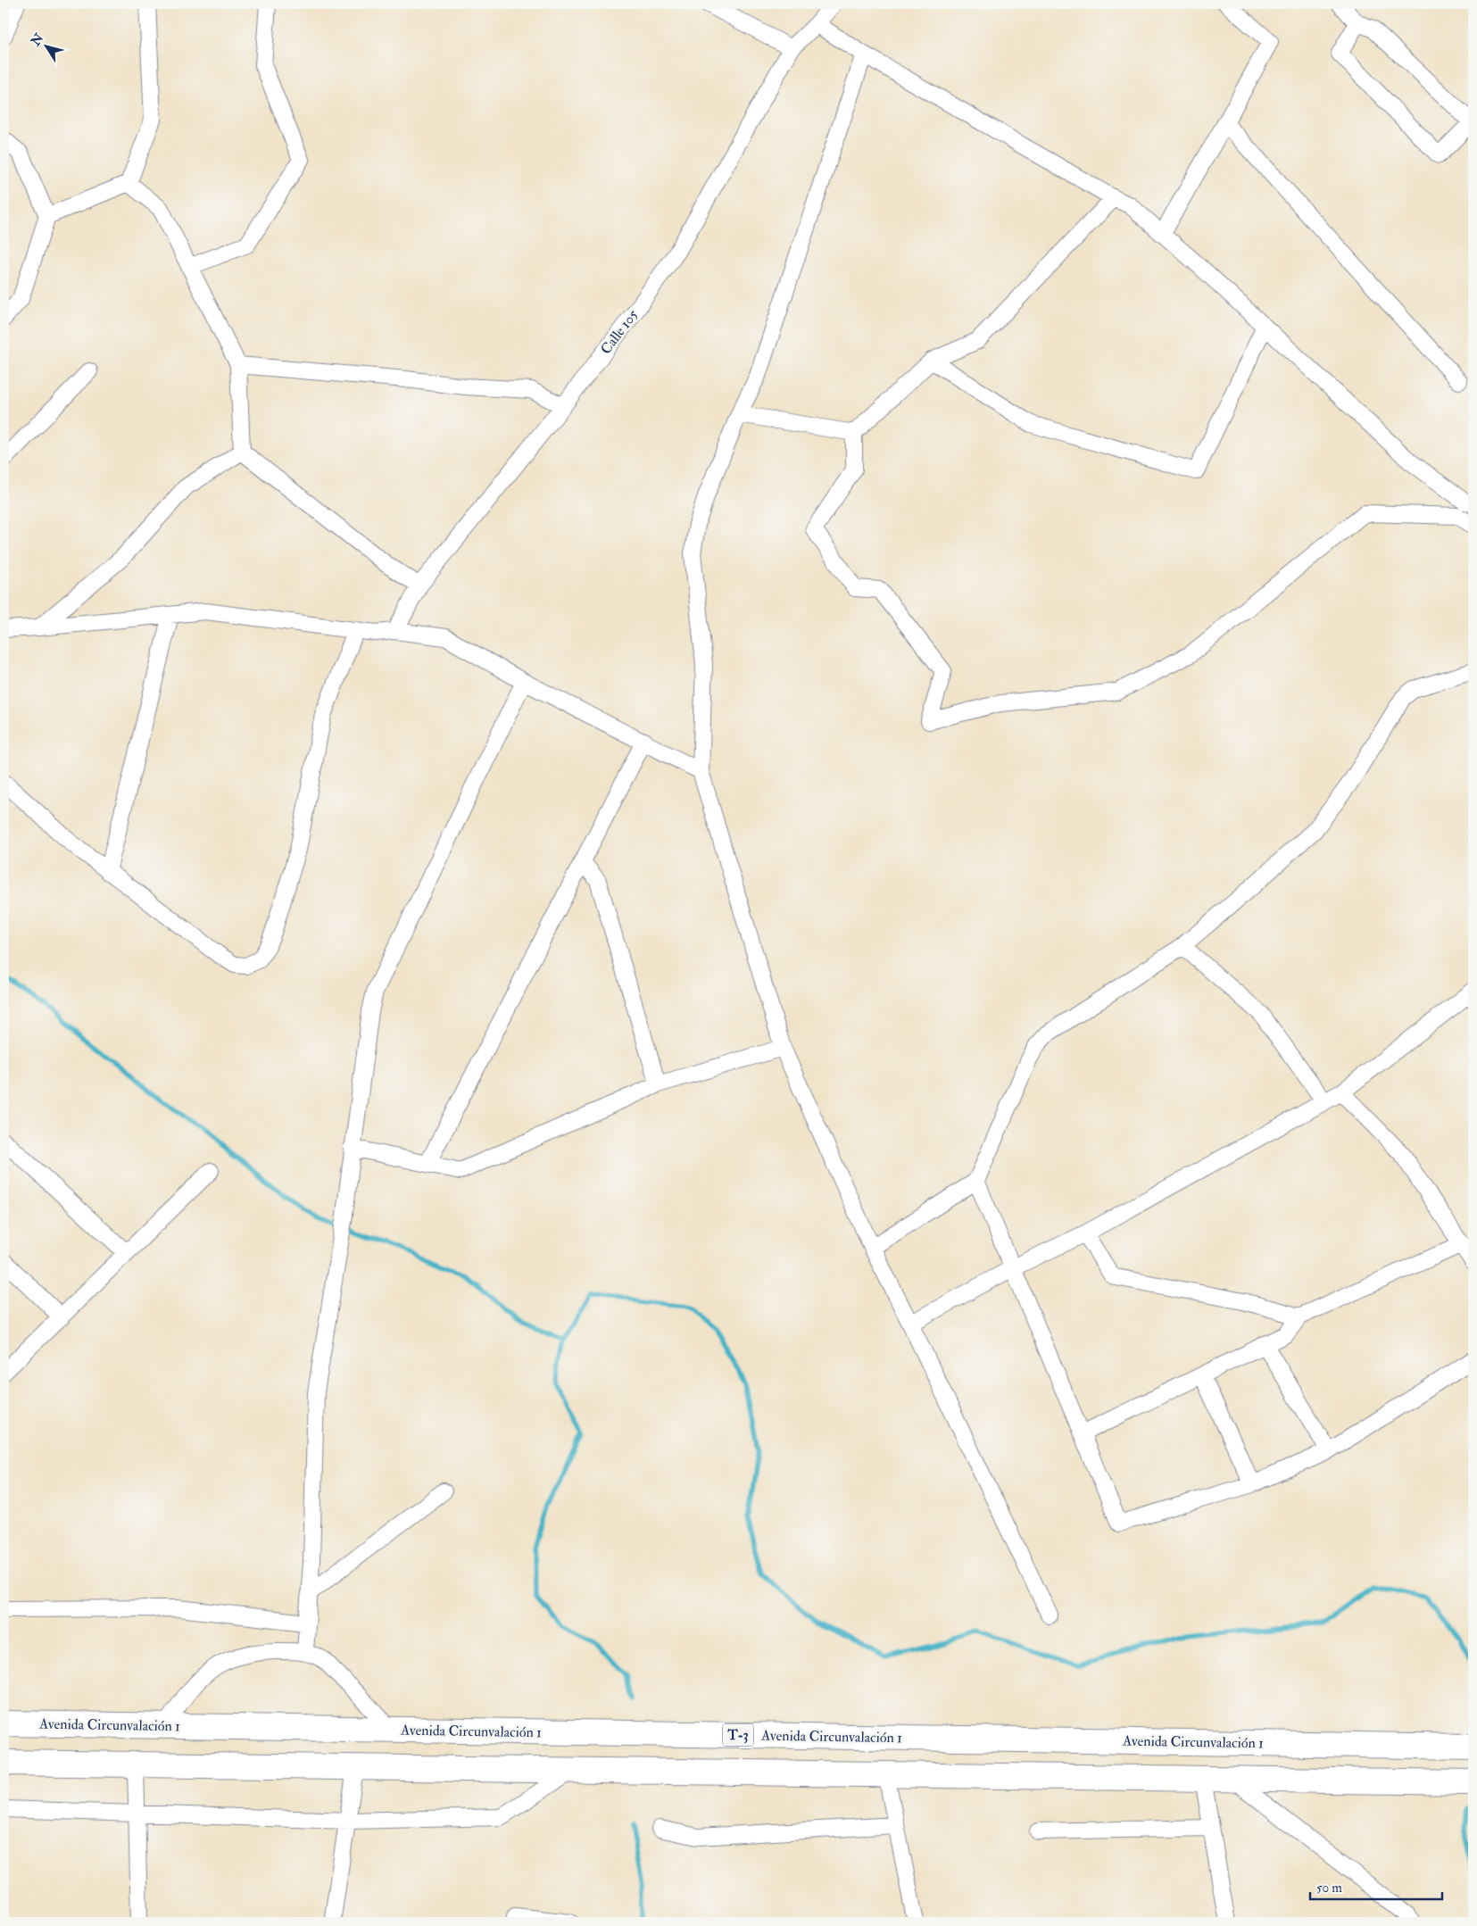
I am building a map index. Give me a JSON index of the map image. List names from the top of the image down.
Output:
{
  "streets": {
    "main road": ["Avenida Circunvalación 1", "T-3"],
    "street": ["Calle 105"]
  },
  "scale_bar": "50 m",
  "north": "top left"
}
